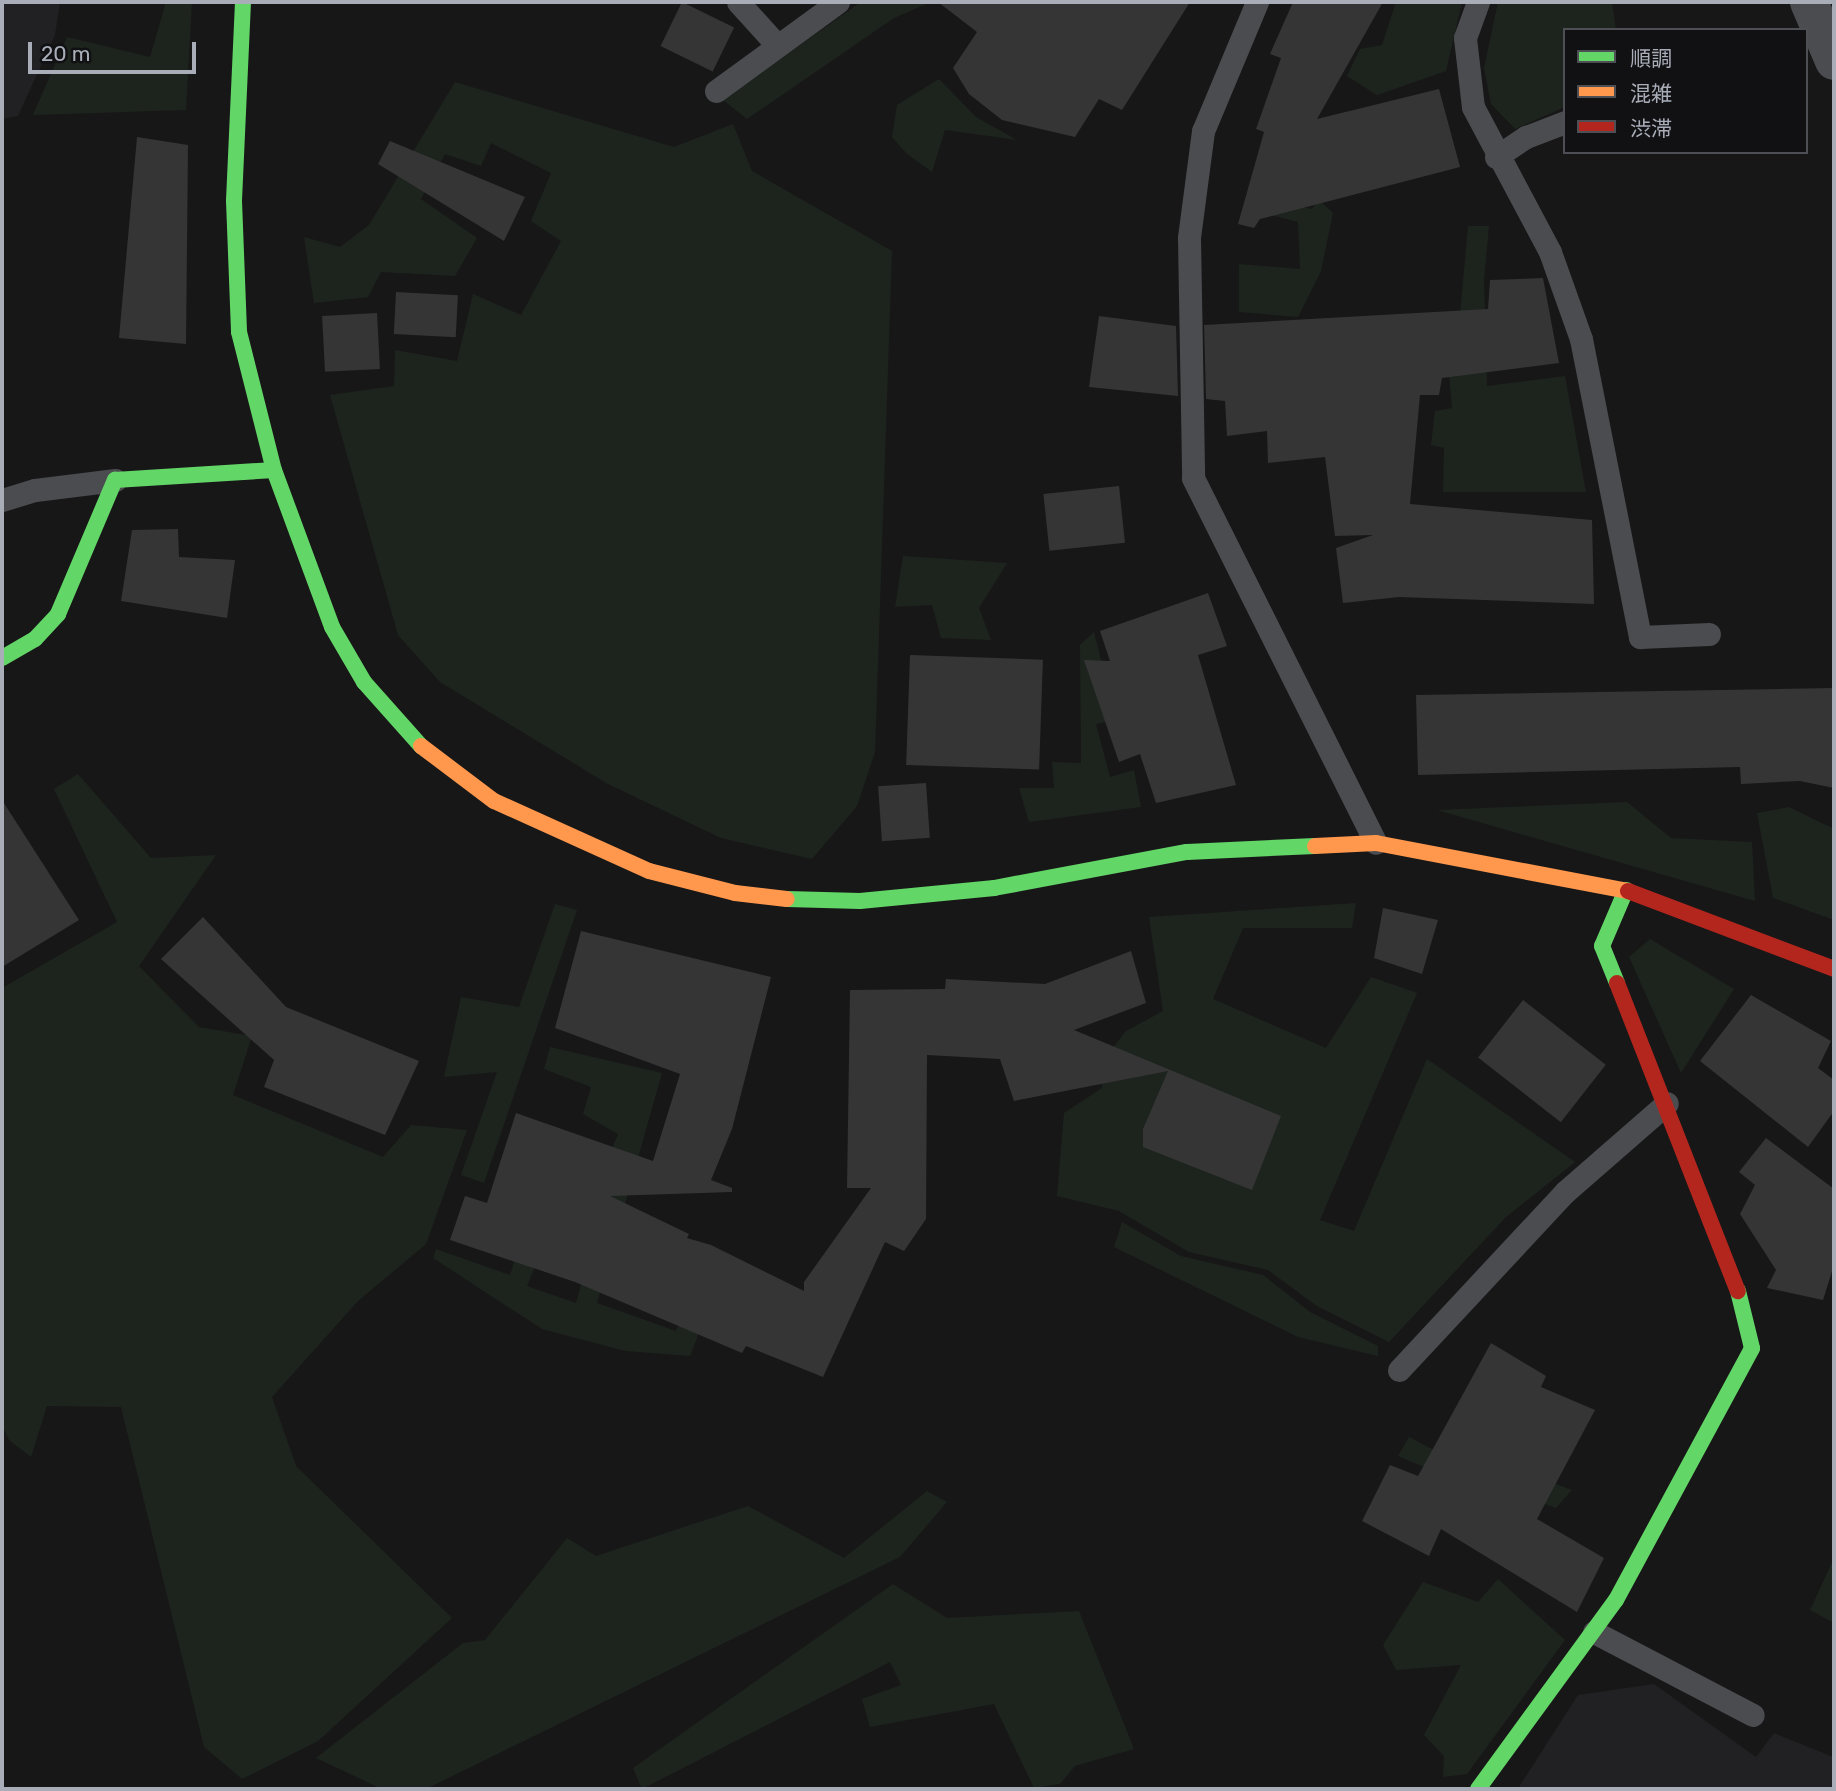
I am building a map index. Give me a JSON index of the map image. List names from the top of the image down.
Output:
{
  "legend": ["順調", "混雑", "渋滞"],
  "scale_bar": "20 m"
}
